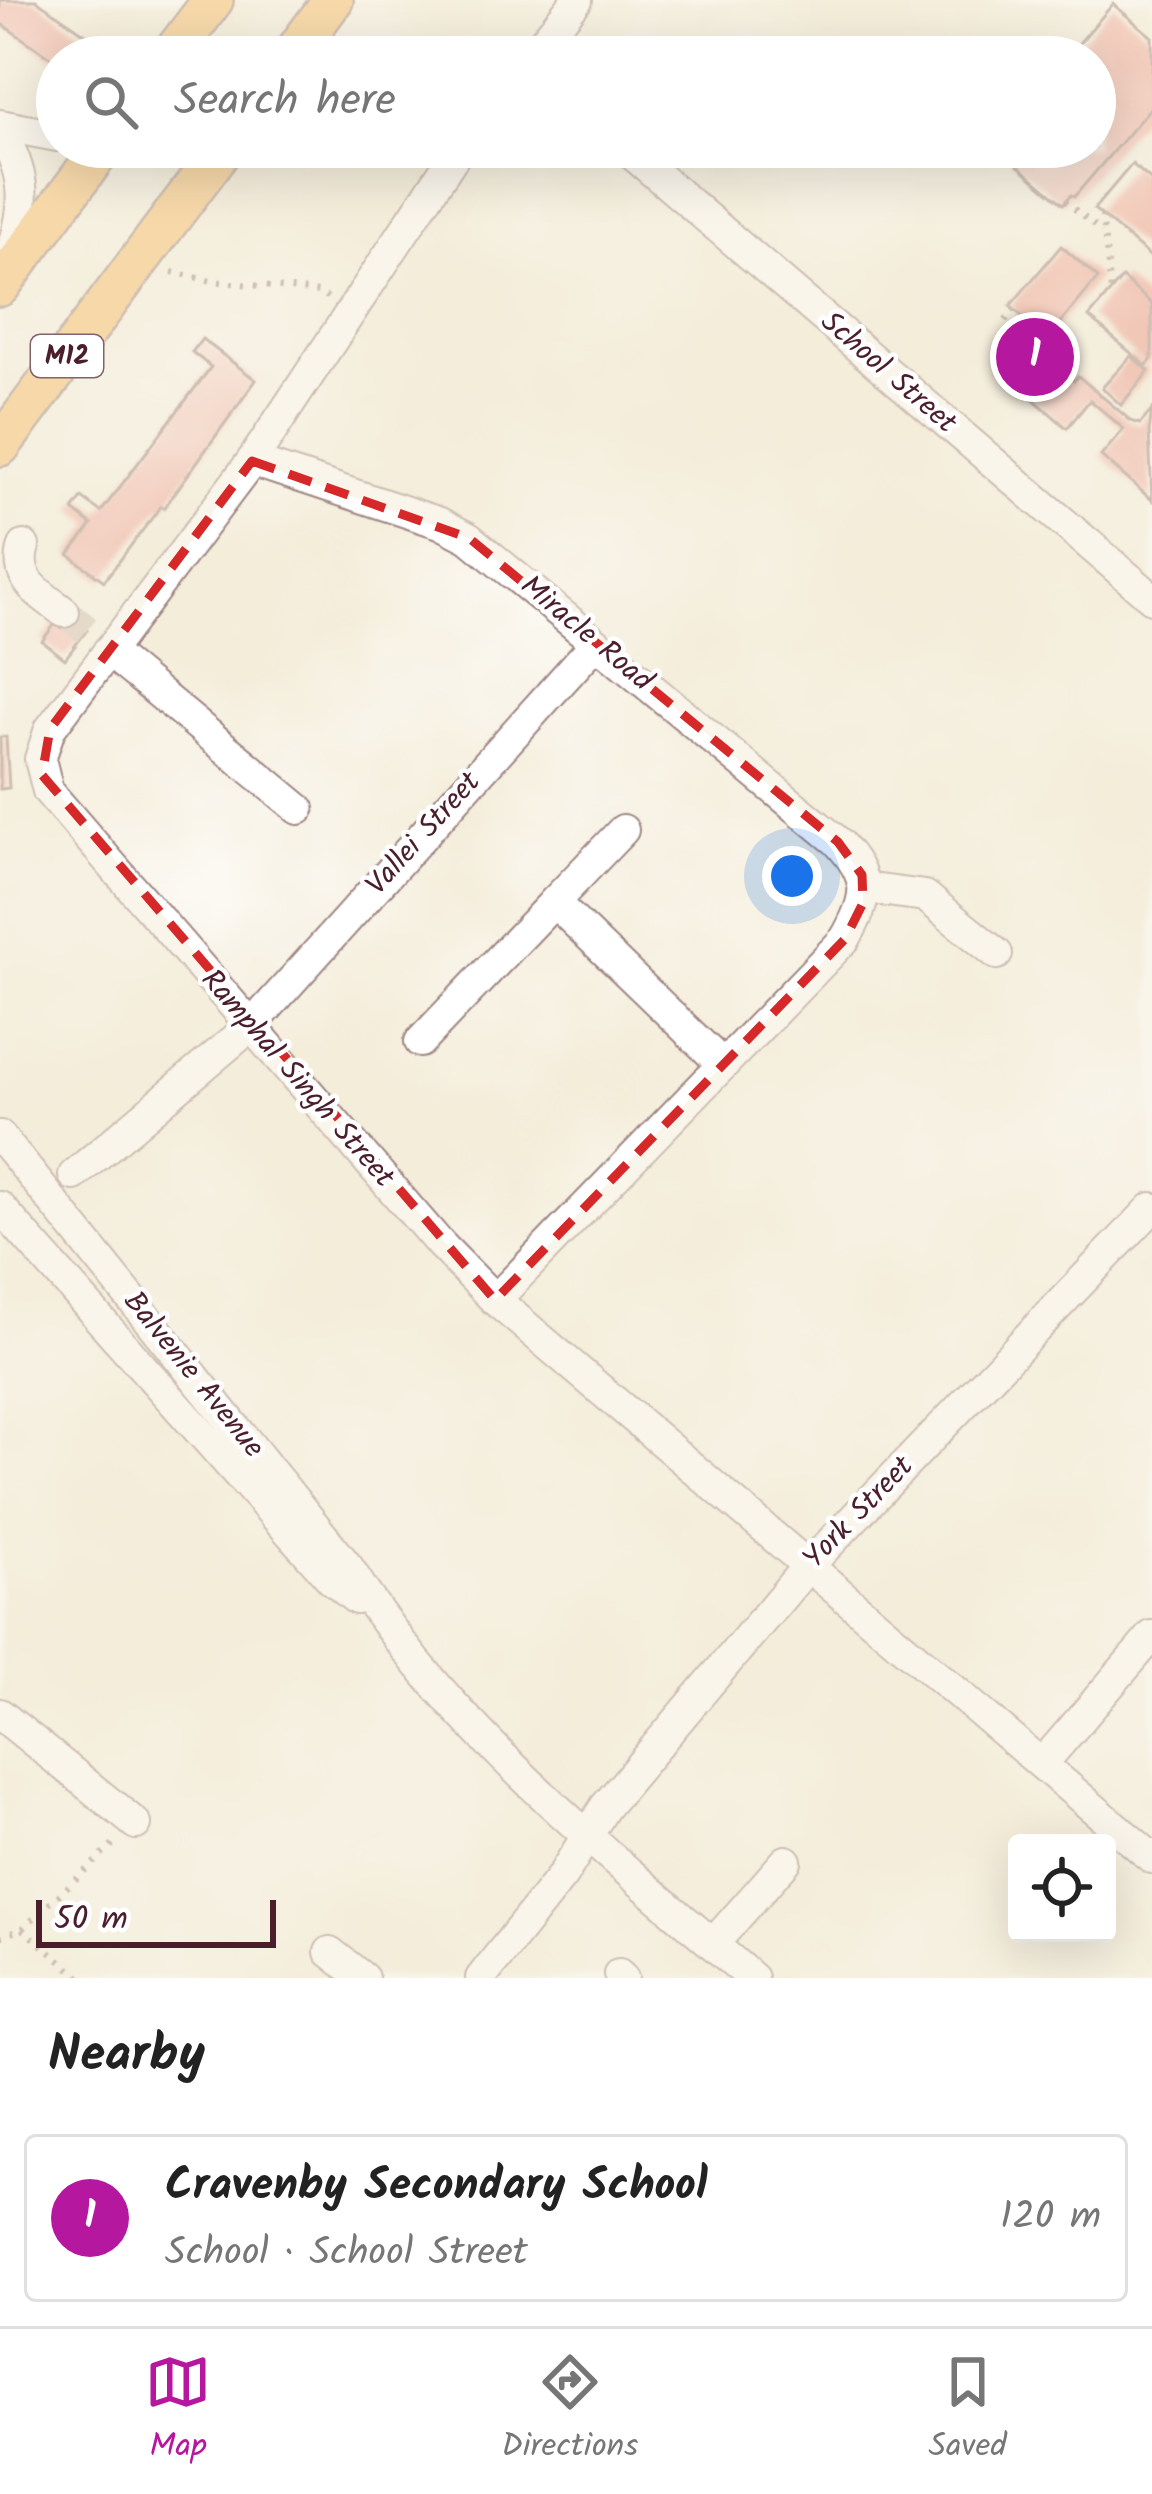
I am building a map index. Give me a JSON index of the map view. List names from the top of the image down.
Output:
{
  "streets": {
    "main road": ["M12"],
    "street": [
      "School Street",
      "Miracle Road",
      "Vallei Street",
      "Ramphal Singh Street",
      "Balvenie Avenue",
      "York Street"
    ]
  },
  "crossings": [
    ["Miracle Road", "Vallei Street"],
    ["Miracle Road", "Ramphal Singh Street"],
    ["Vallei Street", "Ramphal Singh Street"],
    ["Ramphal Singh Street", "York Street"],
    ["Balvenie Avenue", "York Street"]
  ],
  "scale_bar": "50 m",
  "page": {
    "search": "Search here",
    "pins": "1",
    "scale": "50 m",
    "heading": "Nearby",
    "list": [
      {
        "mark": "1",
        "name": "Cravenby Secondary School",
        "note": "School · School Street",
        "value": "120 m"
      }
    ],
    "nav": ["Map", "Directions", "Saved"]
  }
}
